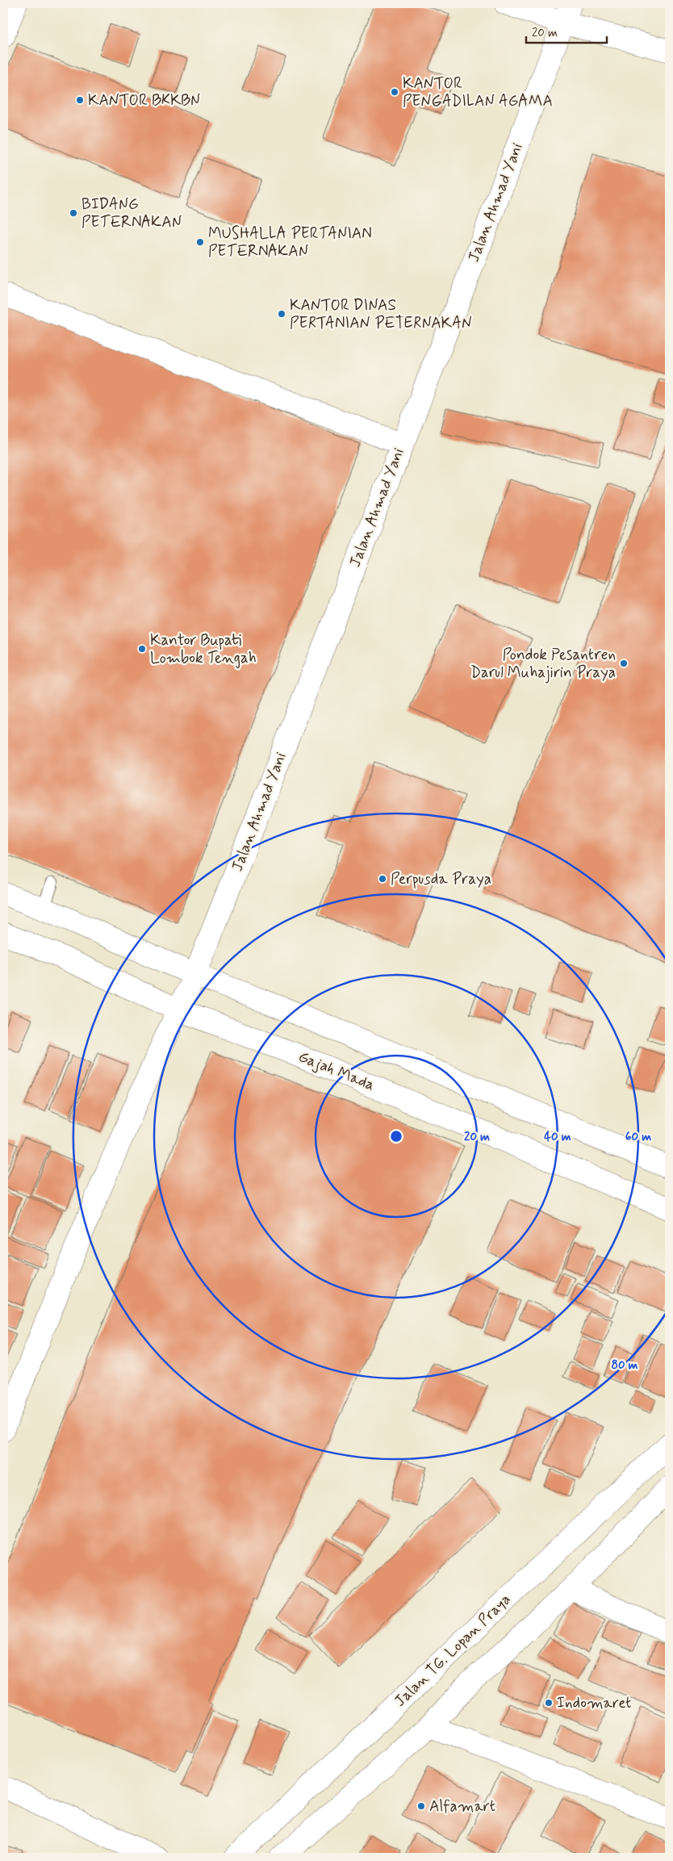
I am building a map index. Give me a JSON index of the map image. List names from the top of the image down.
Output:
{
  "streets": {
    "main road": ["Jalan Ahmad Yani", "Gajah Mada", "Jalan TG. Lopan Praya"]
  },
  "crossings": [
    ["Jalan Ahmad Yani", "Gajah Mada"]
  ],
  "places": [
    "KANTOR PENGADILAN AGAMA",
    "KANTOR BKKBN",
    "BIDANG PETERNAKAN",
    "MUSHALLA PERTANIAN PETERNAKAN",
    "KANTOR DINAS PERTANIAN PETERNAKAN",
    "Kantor Bupati Lombok Tengah",
    "Pondok Pesantren Darul Muhajirin Praya",
    "Perpusda Praya",
    "Indomaret",
    "Alfamart"
  ],
  "scale_bar": "20 m",
  "rings": [
    "20 m",
    "40 m",
    "60 m",
    "80 m"
  ]
}
